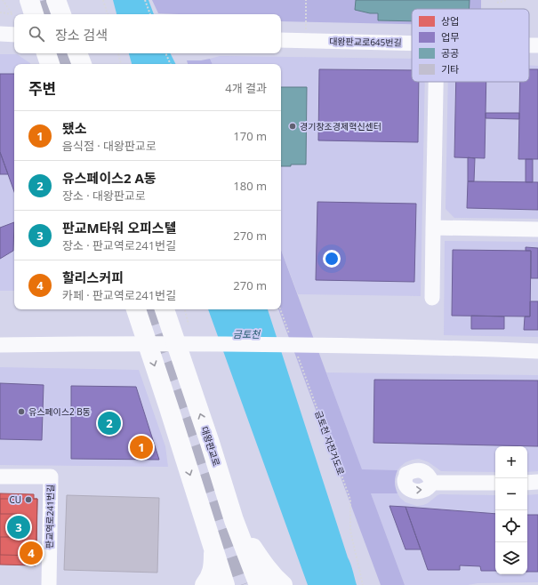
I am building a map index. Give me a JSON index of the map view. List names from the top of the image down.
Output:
{
  "streets": {
    "main road": ["대왕판교로"],
    "street": ["대왕판교로645번길", "판교역로241번길"],
    "path": ["금토천 자전거도로"]
  },
  "water": ["금토천"],
  "places": ["경기창조경제혁신센터", "유스페이스2 B동", "CU"],
  "legend": [
    "상업",
    "업무",
    "공공",
    "기타"
  ],
  "page": {
    "search": "장소 검색",
    "heading": ["주변", "4개 결과"],
    "list": [
      {
        "mark": "1",
        "name": "됐소",
        "note": "음식점 · 대왕판교로",
        "value": "170 m"
      },
      {
        "mark": "2",
        "name": "유스페이스2 A동",
        "note": "장소 · 대왕판교로",
        "value": "180 m"
      },
      {
        "mark": "3",
        "name": "판교M타워 오피스텔",
        "note": "장소 · 판교역로241번길",
        "value": "270 m"
      },
      {
        "mark": "4",
        "name": "할리스커피",
        "note": "카페 · 판교역로241번길",
        "value": "270 m"
      }
    ],
    "pins": [
      "2",
      "1",
      "3",
      "4"
    ],
    "map_buttons": ["+", "−"]
  }
}
